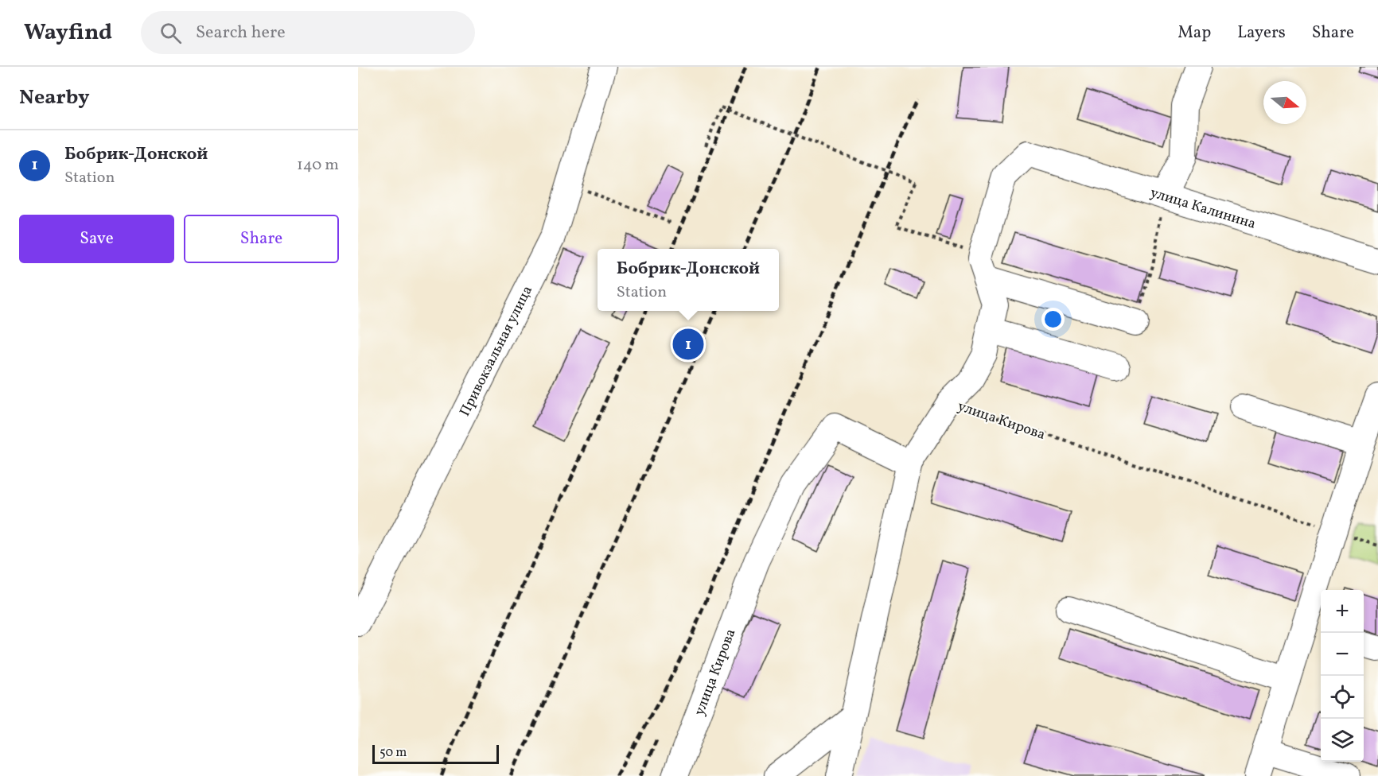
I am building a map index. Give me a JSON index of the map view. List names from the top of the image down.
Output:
{
  "streets": {
    "street": ["улица Калинина", "Привокзальная улица", "улица Кирова"]
  },
  "scale_bar": "50 m",
  "north": "right",
  "page": {
    "header": "Wayfind",
    "search": "Search here",
    "nav": ["Map", "Layers", "Share"],
    "heading": "Nearby",
    "list": [
      {
        "mark": "1",
        "name": "Бобрик-Донской",
        "note": "Station",
        "value": "140 m"
      }
    ],
    "buttons": ["Save", "Share"],
    "popup": ["Бобрик-Донской", "Station"],
    "pins": "1",
    "map_buttons": ["+", "−"],
    "scale": "50 m"
  }
}
